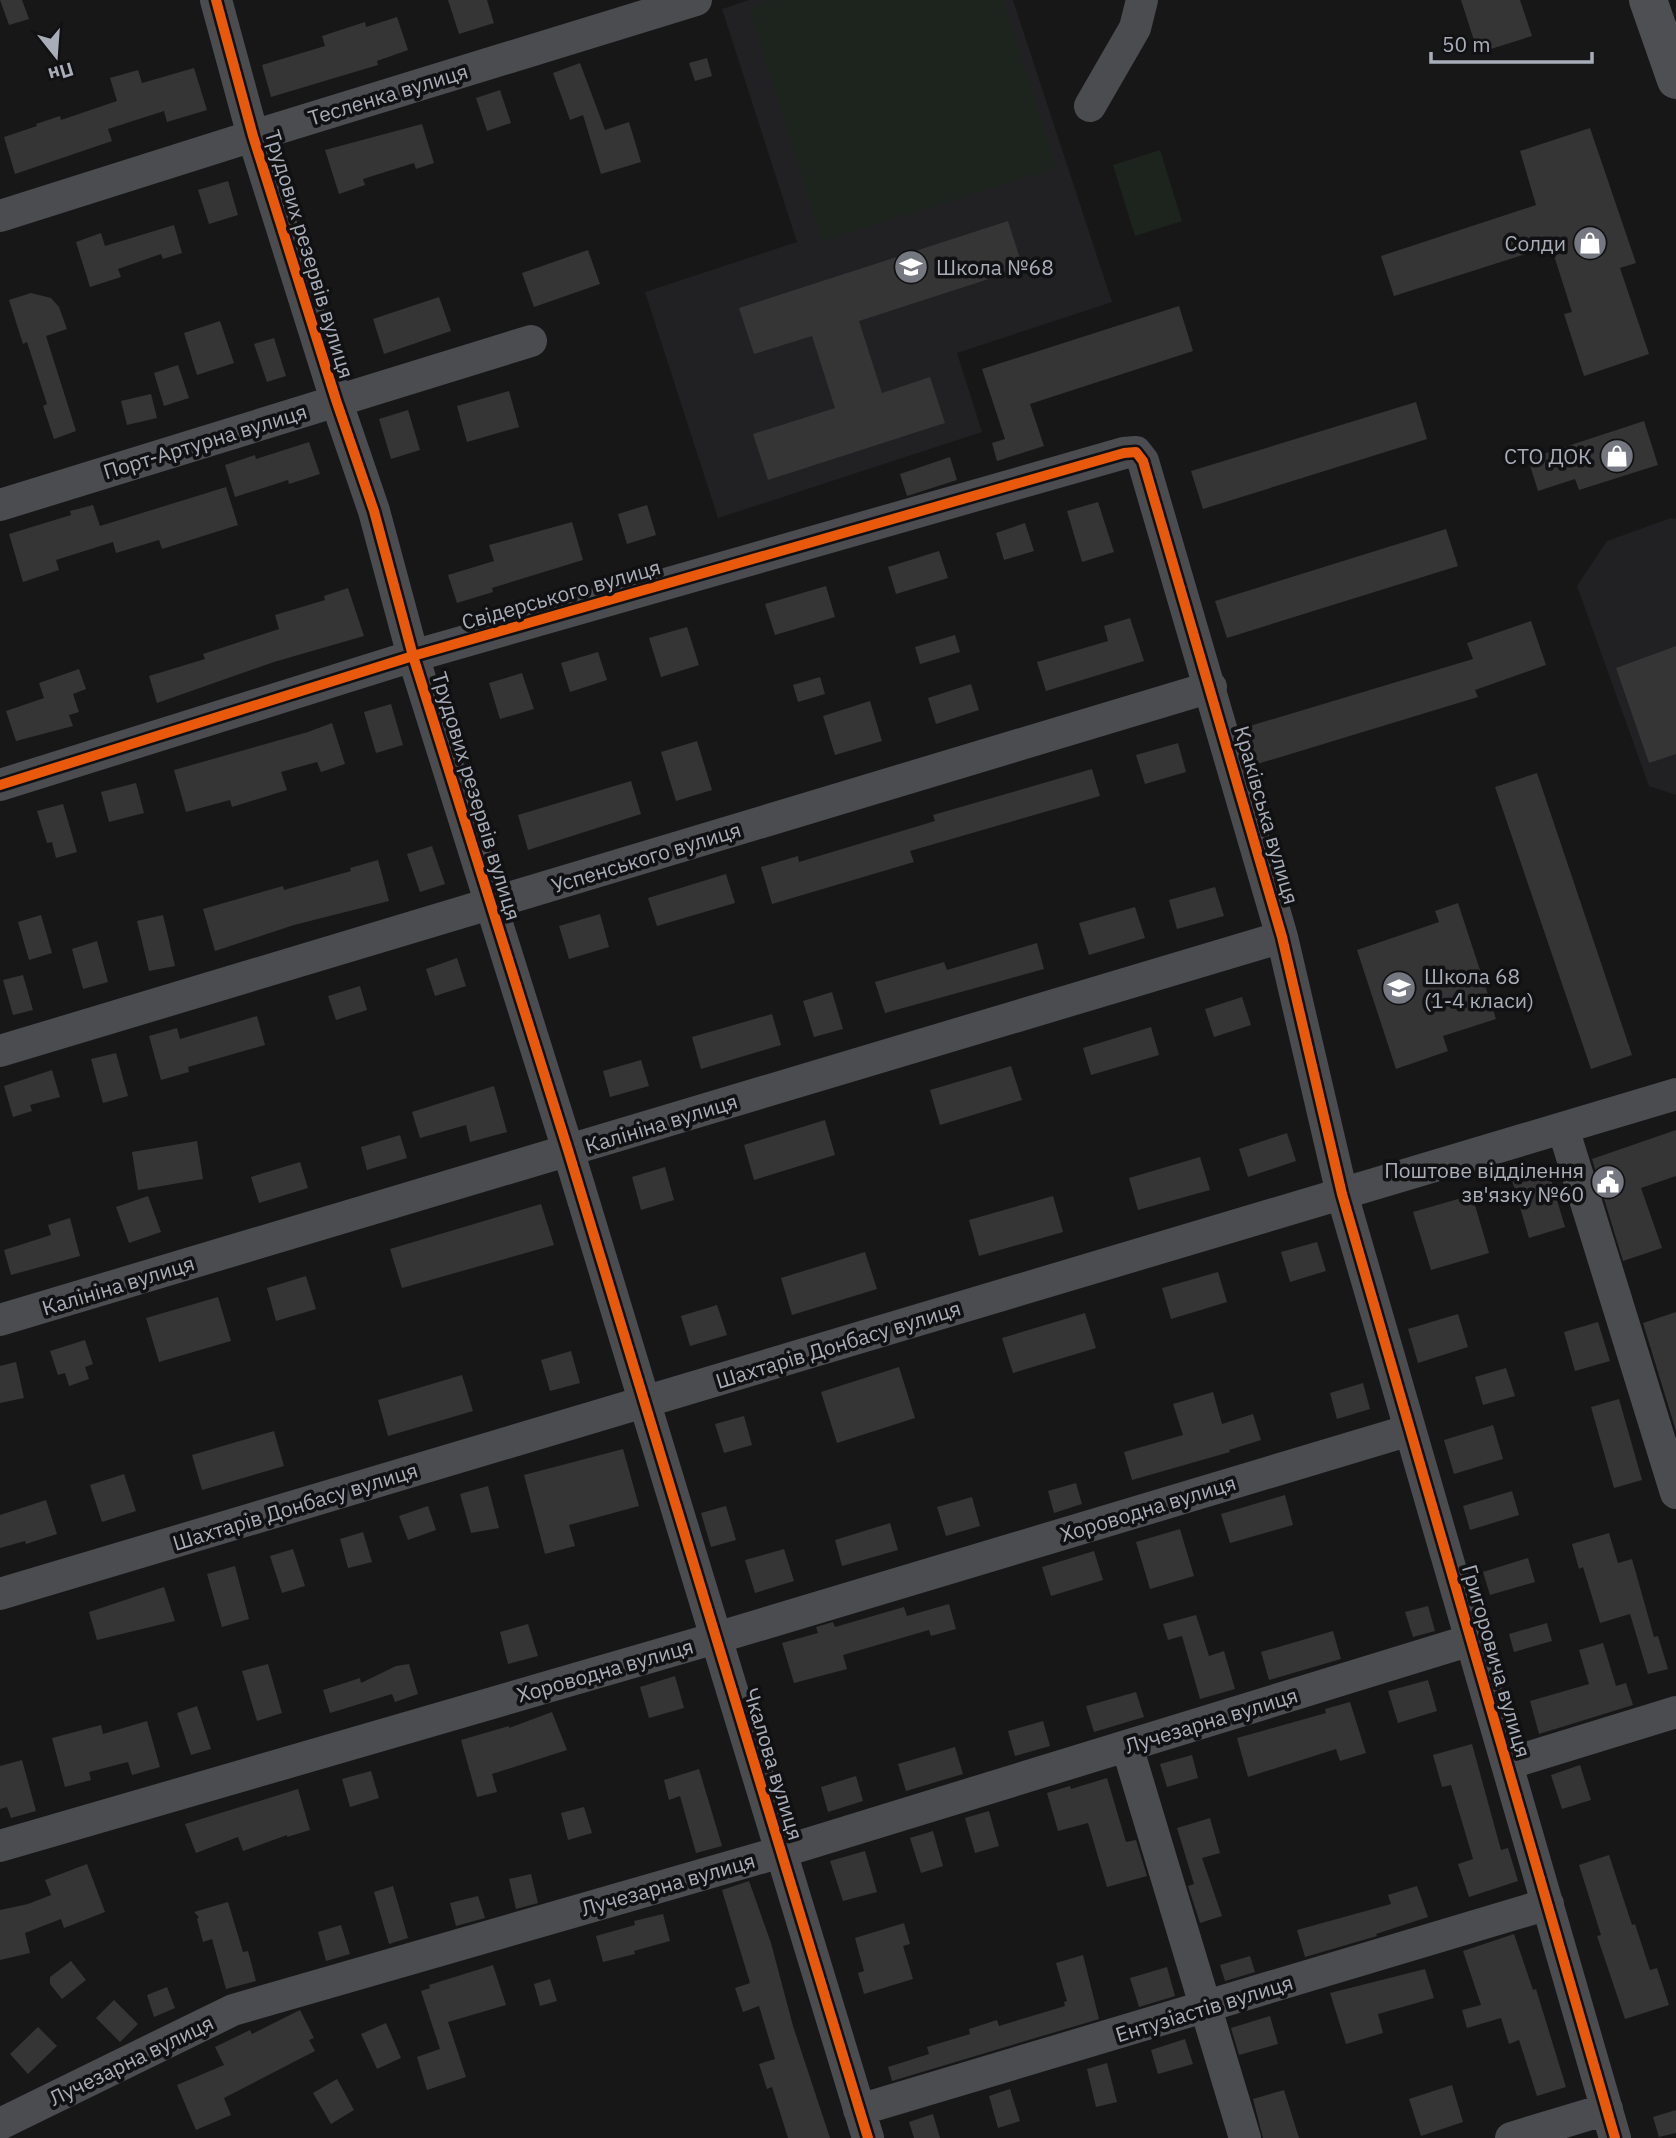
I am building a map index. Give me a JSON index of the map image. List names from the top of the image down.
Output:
{
  "streets": {
    "street": [
      "Тесленка вулиця",
      "Трудових резервів вулиця",
      "Порт-Артурна вулиця",
      "Свідерського вулиця",
      "Краківська вулиця",
      "Успенського вулиця",
      "Калініна вулиця",
      "Шахтарів Донбасу вулиця",
      "Хороводна вулиця",
      "Григоровича вулиця",
      "Лучезарна вулиця",
      "Чкалова вулиця",
      "Ентузіастів вулиця"
    ]
  },
  "crossings": [
    ["Тесленка вулиця", "Трудових резервів вулиця"],
    ["Трудових резервів вулиця", "Порт-Артурна вулиця"],
    ["Трудових резервів вулиця", "Свідерського вулиця"],
    ["Трудових резервів вулиця", "Успенського вулиця"],
    ["Трудових резервів вулиця", "Калініна вулиця"],
    ["Трудових резервів вулиця", "Шахтарів Донбасу вулиця"],
    ["Трудових резервів вулиця", "Чкалова вулиця"],
    ["Свідерського вулиця", "Краківська вулиця"],
    ["Краківська вулиця", "Успенського вулиця"],
    ["Краківська вулиця", "Калініна вулиця"],
    ["Краківська вулиця", "Шахтарів Донбасу вулиця"],
    ["Краківська вулиця", "Григоровича вулиця"],
    ["Шахтарів Донбасу вулиця", "Григоровича вулиця"],
    ["Шахтарів Донбасу вулиця", "Чкалова вулиця"],
    ["Хороводна вулиця", "Григоровича вулиця"],
    ["Хороводна вулиця", "Чкалова вулиця"],
    ["Григоровича вулиця", "Лучезарна вулиця"],
    ["Григоровича вулиця", "Ентузіастів вулиця"],
    ["Лучезарна вулиця", "Чкалова вулиця"],
    ["Чкалова вулиця", "Ентузіастів вулиця"]
  ],
  "places": {
    "shop": ["Солди", "СТО ДОК"],
    "school or university": ["Школа №68", "Школа 68 (1-4 класи)"],
    "public building": ["Поштове відділення зв'язку №60"]
  },
  "scale_bar": "50 m",
  "north": "bottom"
}
